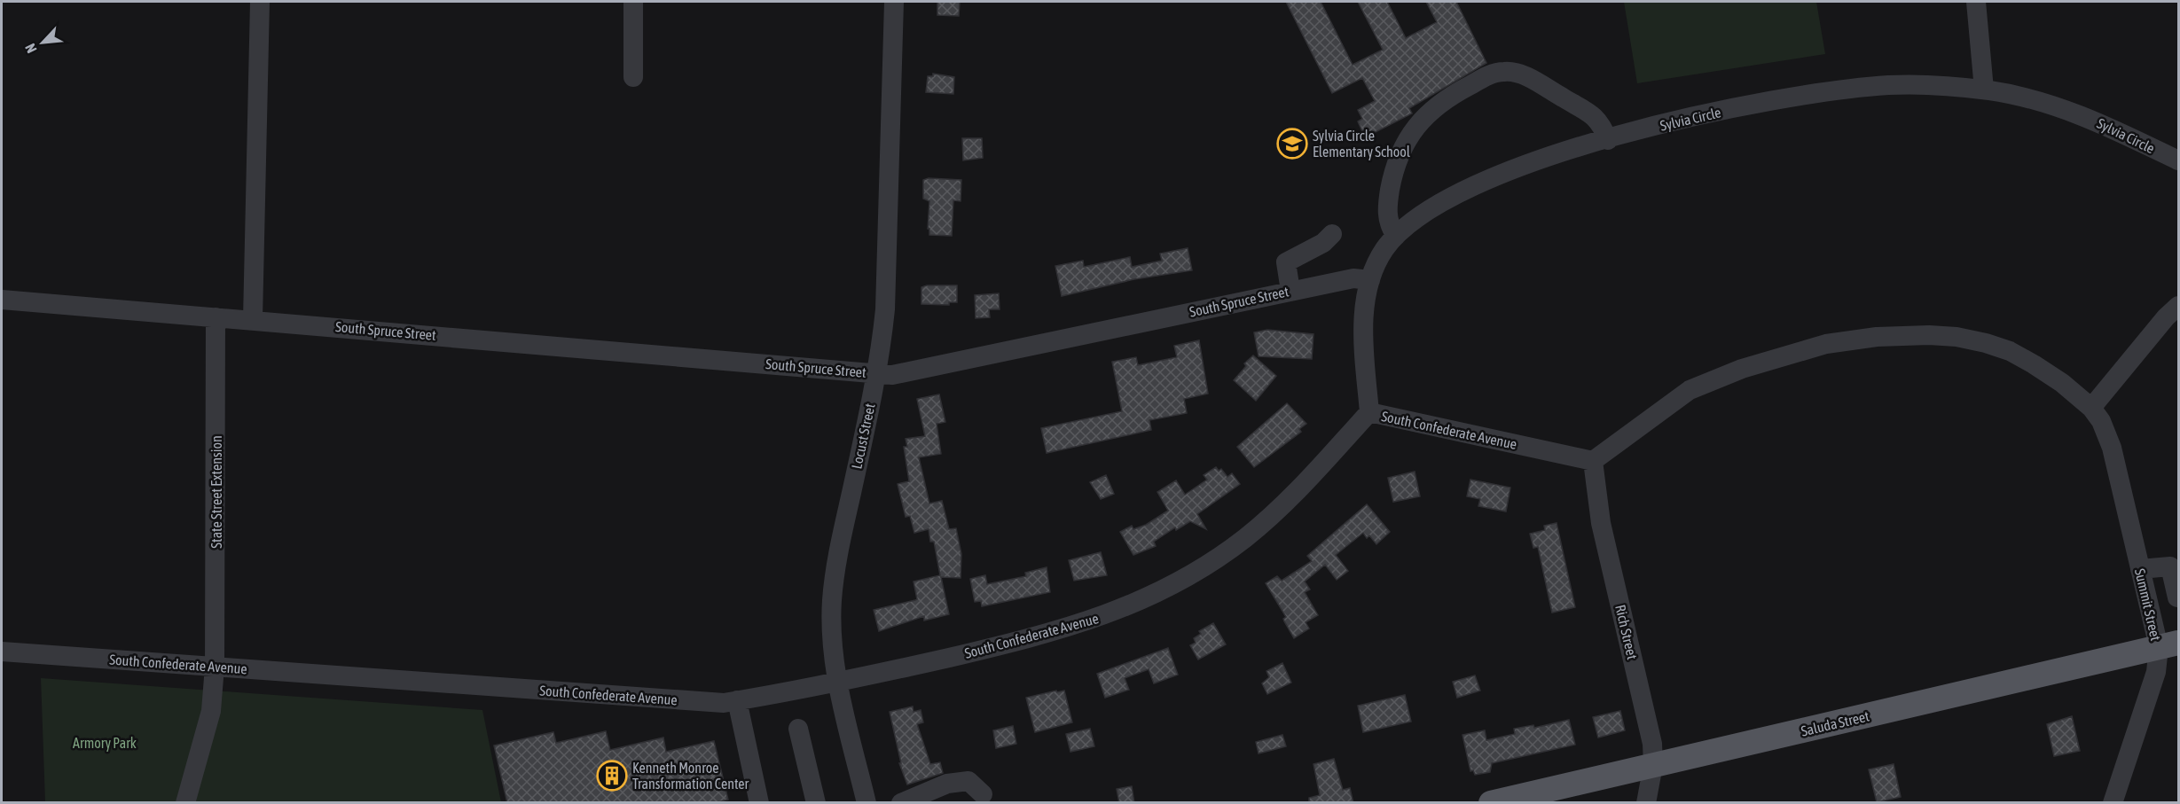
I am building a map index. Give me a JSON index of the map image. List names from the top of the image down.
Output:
{
  "streets": {
    "main road": ["Saluda Street"],
    "street": [
      "Sylvia Circle",
      "South Spruce Street",
      "South Confederate Avenue",
      "Locust Street",
      "State Street Extension",
      "Summit Street",
      "Rich Street"
    ]
  },
  "crossings": [
    ["Sylvia Circle", "South Spruce Street"],
    ["Sylvia Circle", "South Confederate Avenue"],
    ["South Spruce Street", "Locust Street"],
    ["South Spruce Street", "State Street Extension"],
    ["South Confederate Avenue", "Locust Street"],
    ["South Confederate Avenue", "State Street Extension"],
    ["South Confederate Avenue", "Rich Street"],
    ["Summit Street", "Saluda Street"],
    ["Rich Street", "Saluda Street"]
  ],
  "parks": ["Armory Park"],
  "places": {
    "school or university": ["Sylvia Circle Elementary School"],
    "building": ["Kenneth Monroe Transformation Center"]
  },
  "north": "bottom left"
}
